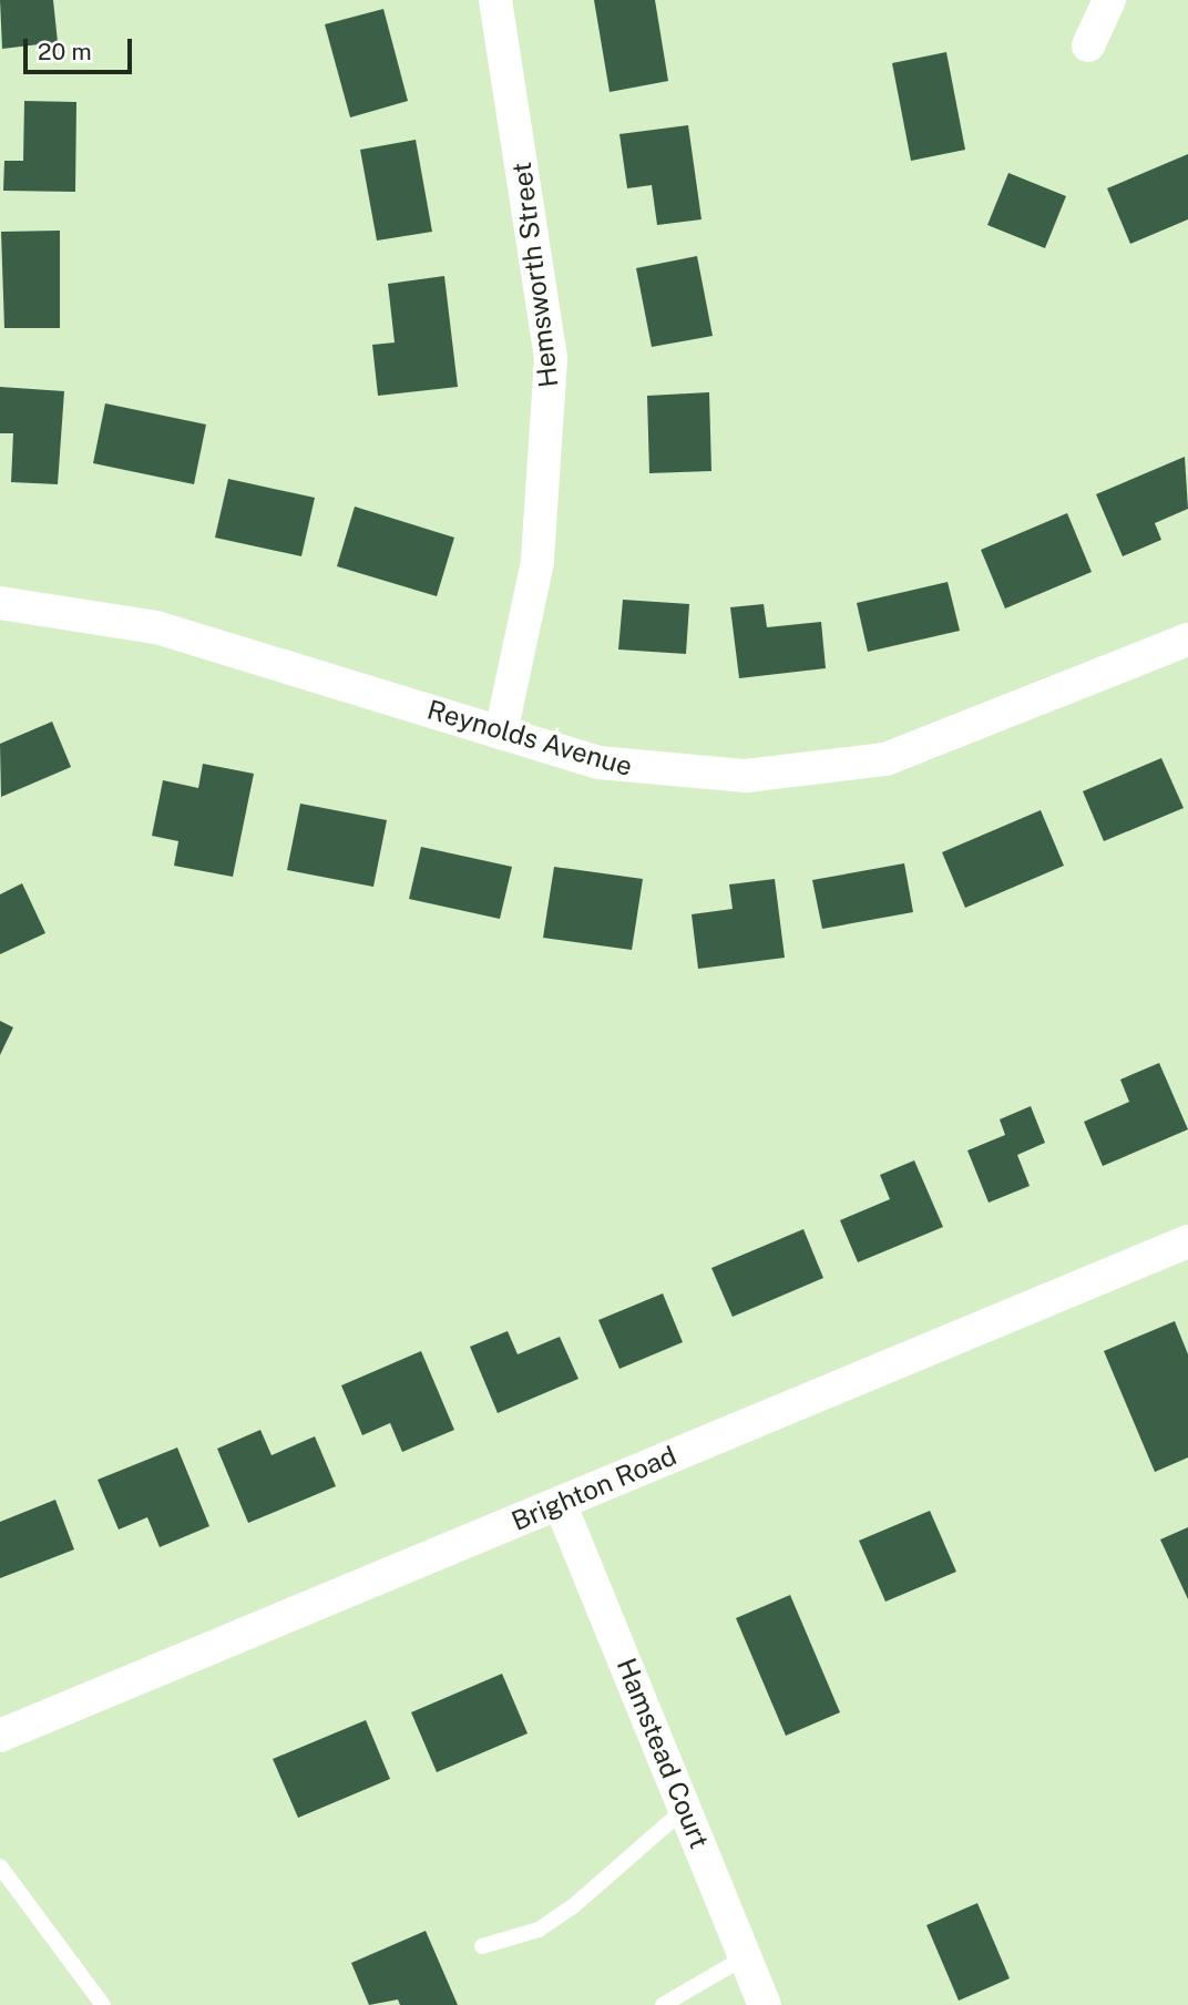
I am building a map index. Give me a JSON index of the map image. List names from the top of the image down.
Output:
{
  "streets": {
    "street": [
      "Hemsworth Street",
      "Reynolds Avenue",
      "Brighton Road",
      "Hamstead Court"
    ]
  },
  "crossings": [
    ["Hemsworth Street", "Reynolds Avenue"],
    ["Brighton Road", "Hamstead Court"]
  ],
  "scale_bar": "20 m"
}
